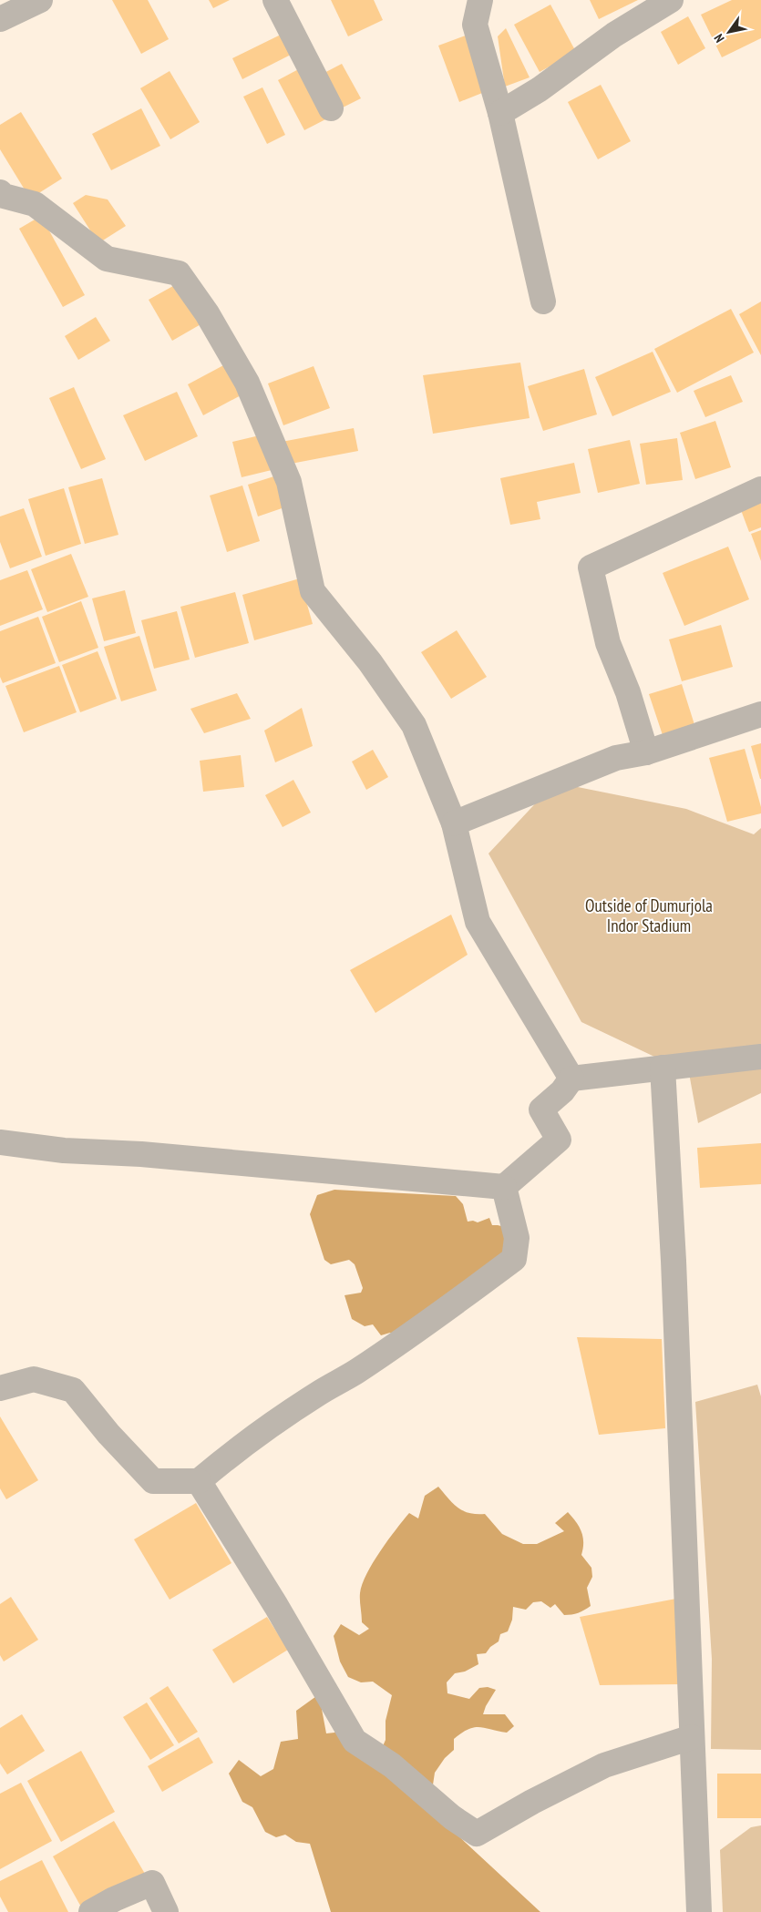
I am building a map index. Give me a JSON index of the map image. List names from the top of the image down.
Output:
{
  "parks": ["Outside of Dumurjola Indor Stadium"],
  "north": "bottom left"
}
